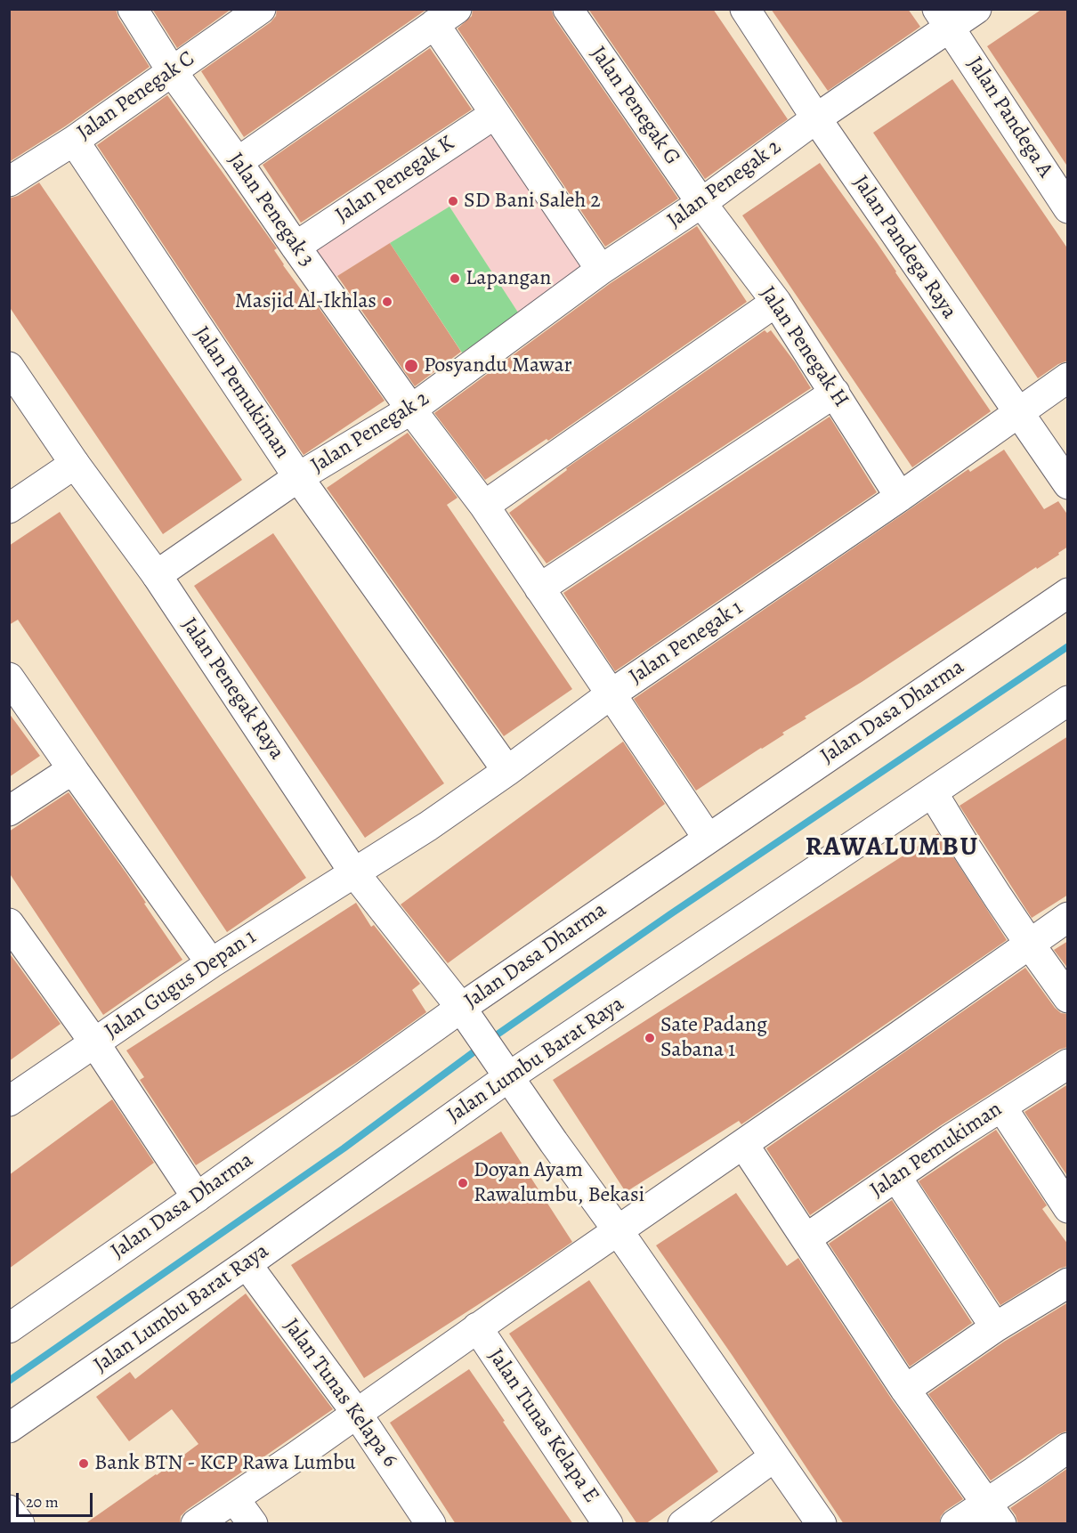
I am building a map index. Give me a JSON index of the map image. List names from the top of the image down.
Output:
{
  "streets": {
    "street": [
      "Jalan Penegak C",
      "Jalan Penegak G",
      "Jalan Pandega A",
      "Jalan Penegak K",
      "Jalan Penegak 2",
      "Jalan Penegak 3",
      "Jalan Pandega Raya",
      "Jalan Penegak H",
      "Jalan Pemukiman",
      "Jalan Penegak 1",
      "Jalan Penegak Raya",
      "Jalan Dasa Dharma",
      "Jalan Gugus Depan 1",
      "Jalan Lumbu Barat Raya",
      "Jalan Tunas Kelapa 6",
      "Jalan Tunas Kelapa E"
    ]
  },
  "crossings": [
    ["Jalan Penegak C", "Jalan Penegak 3"],
    ["Jalan Penegak C", "Jalan Pemukiman"],
    ["Jalan Penegak G", "Jalan Penegak 2"],
    ["Jalan Penegak G", "Jalan Penegak H"],
    ["Jalan Pandega A", "Jalan Penegak 2"],
    ["Jalan Penegak K", "Jalan Penegak 3"],
    ["Jalan Penegak 2", "Jalan Penegak 3"],
    ["Jalan Penegak 2", "Jalan Pandega Raya"],
    ["Jalan Penegak 2", "Jalan Penegak H"],
    ["Jalan Penegak 2", "Jalan Pemukiman"],
    ["Jalan Penegak 2", "Jalan Penegak Raya"],
    ["Jalan Penegak 3", "Jalan Penegak 1"],
    ["Jalan Penegak 3", "Jalan Dasa Dharma"],
    ["Jalan Pandega Raya", "Jalan Penegak 1"],
    ["Jalan Penegak H", "Jalan Penegak 1"],
    ["Jalan Pemukiman", "Jalan Penegak 1"],
    ["Jalan Penegak 1", "Jalan Penegak Raya"],
    ["Jalan Penegak 1", "Jalan Gugus Depan 1"],
    ["Jalan Penegak Raya", "Jalan Dasa Dharma"],
    ["Jalan Penegak Raya", "Jalan Gugus Depan 1"],
    ["Jalan Penegak Raya", "Jalan Lumbu Barat Raya"],
    ["Jalan Lumbu Barat Raya", "Jalan Tunas Kelapa 6"]
  ],
  "districts": ["RAWALUMBU"],
  "places": [
    "SD Bani Saleh 2",
    "Lapangan",
    "Masjid Al-Ikhlas",
    "Posyandu Mawar",
    "Sate Padang Sabana 1",
    "Doyan Ayam Rawalumbu, Bekasi",
    "Bank BTN - KCP Rawa Lumbu"
  ],
  "scale_bar": "20 m"
}
